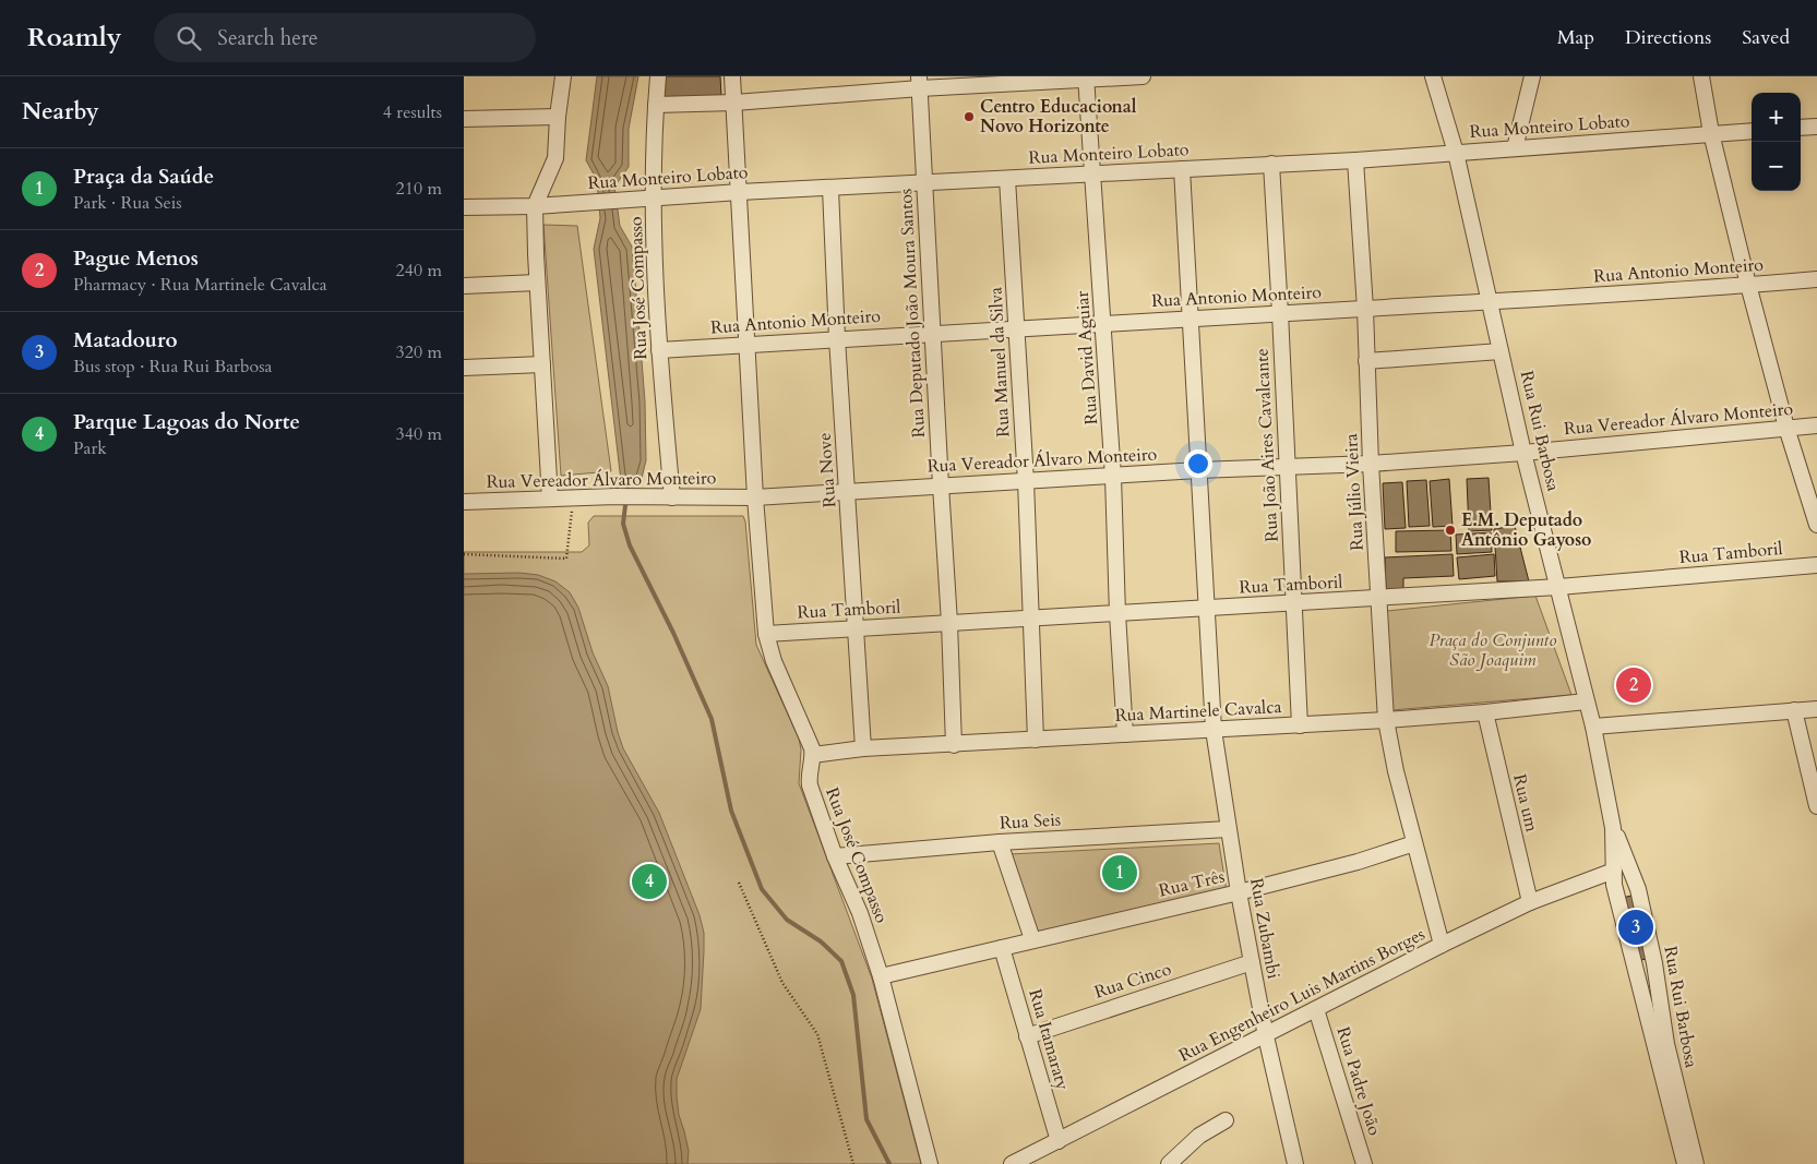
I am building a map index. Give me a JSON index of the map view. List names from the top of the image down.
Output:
{
  "streets": {
    "street": [
      "Rua Monteiro Lobato",
      "Rua Antonio Monteiro",
      "Rua José Compasso",
      "Rua Deputado João Moura Santos",
      "Rua David Aguiar",
      "Rua Manuel da Silva",
      "Rua Vereador Álvaro Monteiro",
      "Rua Rui Barbosa",
      "Rua João Aires Cavalcante",
      "Rua Nove",
      "Rua Júlio Vieira",
      "Rua Tamboril",
      "Rua Martinele Cavalca",
      "Rua um",
      "Rua Seis",
      "Rua Três",
      "Rua Zubambi",
      "Rua Cinco",
      "Rua Engenheiro Luis Martins Borges",
      "Rua Itamaraty",
      "Rua Padre João"
    ]
  },
  "crossings": [
    ["Rua Monteiro Lobato", "Rua José Compasso"],
    ["Rua Monteiro Lobato", "Rua Deputado João Moura Santos"],
    ["Rua Monteiro Lobato", "Rua David Aguiar"],
    ["Rua Monteiro Lobato", "Rua Manuel da Silva"],
    ["Rua Monteiro Lobato", "Rua Rui Barbosa"],
    ["Rua Monteiro Lobato", "Rua João Aires Cavalcante"],
    ["Rua Monteiro Lobato", "Rua Nove"],
    ["Rua Monteiro Lobato", "Rua Júlio Vieira"],
    ["Rua Monteiro Lobato", "Rua Zubambi"],
    ["Rua Antonio Monteiro", "Rua José Compasso"],
    ["Rua Antonio Monteiro", "Rua Deputado João Moura Santos"],
    ["Rua Antonio Monteiro", "Rua David Aguiar"],
    ["Rua Antonio Monteiro", "Rua Manuel da Silva"],
    ["Rua Antonio Monteiro", "Rua Rui Barbosa"],
    ["Rua Antonio Monteiro", "Rua João Aires Cavalcante"],
    ["Rua Antonio Monteiro", "Rua Nove"],
    ["Rua Antonio Monteiro", "Rua Júlio Vieira"],
    ["Rua Antonio Monteiro", "Rua Zubambi"],
    ["Rua José Compasso", "Rua Vereador Álvaro Monteiro"],
    ["Rua José Compasso", "Rua Tamboril"],
    ["Rua José Compasso", "Rua Martinele Cavalca"],
    ["Rua José Compasso", "Rua Seis"],
    ["Rua José Compasso", "Rua Três"],
    ["Rua Deputado João Moura Santos", "Rua Vereador Álvaro Monteiro"],
    ["Rua Deputado João Moura Santos", "Rua Tamboril"],
    ["Rua Deputado João Moura Santos", "Rua Martinele Cavalca"],
    ["Rua David Aguiar", "Rua Vereador Álvaro Monteiro"],
    ["Rua David Aguiar", "Rua Tamboril"],
    ["Rua David Aguiar", "Rua Martinele Cavalca"],
    ["Rua Manuel da Silva", "Rua Vereador Álvaro Monteiro"],
    ["Rua Manuel da Silva", "Rua Tamboril"],
    ["Rua Manuel da Silva", "Rua Martinele Cavalca"],
    ["Rua Vereador Álvaro Monteiro", "Rua Rui Barbosa"],
    ["Rua Vereador Álvaro Monteiro", "Rua João Aires Cavalcante"],
    ["Rua Vereador Álvaro Monteiro", "Rua Nove"],
    ["Rua Vereador Álvaro Monteiro", "Rua Júlio Vieira"],
    ["Rua Vereador Álvaro Monteiro", "Rua Zubambi"],
    ["Rua Rui Barbosa", "Rua Tamboril"],
    ["Rua Rui Barbosa", "Rua Martinele Cavalca"],
    ["Rua Rui Barbosa", "Rua Engenheiro Luis Martins Borges"],
    ["Rua João Aires Cavalcante", "Rua Tamboril"],
    ["Rua João Aires Cavalcante", "Rua Martinele Cavalca"],
    ["Rua Nove", "Rua Tamboril"],
    ["Rua Nove", "Rua Martinele Cavalca"],
    ["Rua Júlio Vieira", "Rua Tamboril"],
    ["Rua Júlio Vieira", "Rua Martinele Cavalca"],
    ["Rua Júlio Vieira", "Rua Três"],
    ["Rua Júlio Vieira", "Rua Engenheiro Luis Martins Borges"],
    ["Rua Tamboril", "Rua Zubambi"],
    ["Rua Martinele Cavalca", "Rua um"],
    ["Rua Martinele Cavalca", "Rua Zubambi"],
    ["Rua um", "Rua Engenheiro Luis Martins Borges"],
    ["Rua Seis", "Rua Zubambi"],
    ["Rua Três", "Rua Zubambi"],
    ["Rua Três", "Rua Itamaraty"],
    ["Rua Zubambi", "Rua Cinco"],
    ["Rua Zubambi", "Rua Engenheiro Luis Martins Borges"],
    ["Rua Cinco", "Rua Itamaraty"],
    ["Rua Engenheiro Luis Martins Borges", "Rua Itamaraty"],
    ["Rua Engenheiro Luis Martins Borges", "Rua Padre João"]
  ],
  "parks": ["Praça do Conjunto São Joaquim"],
  "places": ["Centro Educacional Novo Horizonte", "E.M. Deputado Antônio Gayoso"],
  "page": {
    "header": "Roamly",
    "search": "Search here",
    "nav": ["Map", "Directions", "Saved"],
    "heading": ["Nearby", "4 results"],
    "map_buttons": ["+", "−"],
    "list": [
      {
        "mark": "1",
        "name": "Praça da Saúde",
        "note": "Park · Rua Seis",
        "value": "210 m"
      },
      {
        "mark": "2",
        "name": "Pague Menos",
        "note": "Pharmacy · Rua Martinele Cavalca",
        "value": "240 m"
      },
      {
        "mark": "3",
        "name": "Matadouro",
        "note": "Bus stop · Rua Rui Barbosa",
        "value": "320 m"
      },
      {
        "mark": "4",
        "name": "Parque Lagoas do Norte",
        "note": "Park",
        "value": "340 m"
      }
    ],
    "pins": [
      "2",
      "1",
      "4",
      "3"
    ]
  }
}
